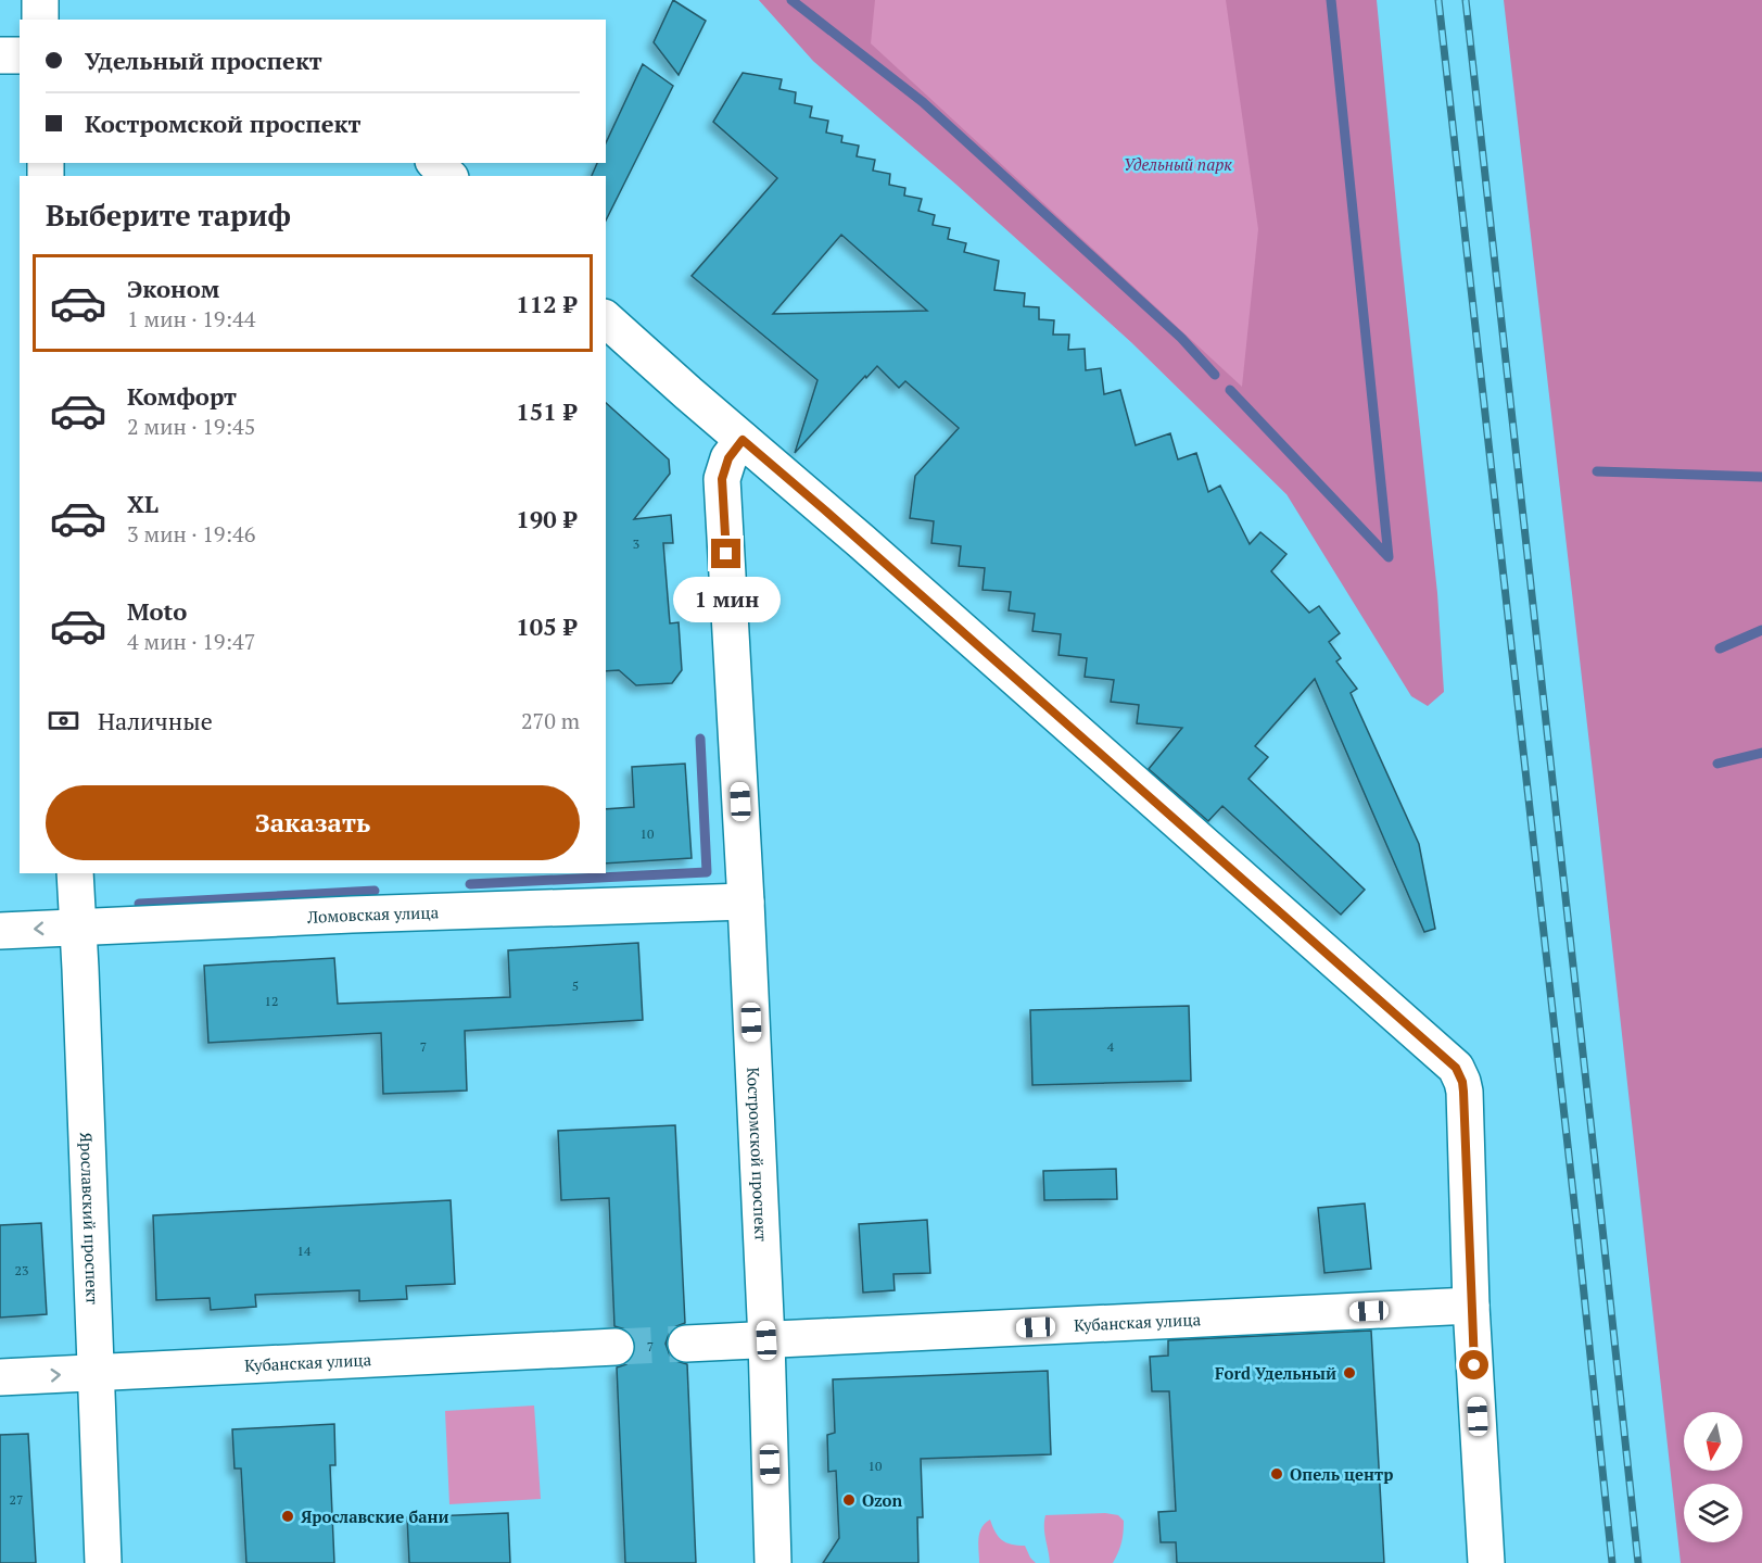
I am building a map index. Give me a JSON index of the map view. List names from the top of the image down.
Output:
{
  "streets": {
    "street": [
      "Ломовская улица",
      "Костромской проспект",
      "Ярославский проспект",
      "Кубанская улица"
    ]
  },
  "crossings": [
    ["Ломовская улица", "Костромской проспект"],
    ["Ломовская улица", "Ярославский проспект"],
    ["Костромской проспект", "Кубанская улица"],
    ["Ярославский проспект", "Кубанская улица"]
  ],
  "parks": ["Удельный парк"],
  "places": [
    "Ford Удельный",
    "Опель центр",
    "Ozon",
    "Ярославские бани"
  ],
  "house_numbers": [
    "3",
    "10",
    "5",
    "12",
    "7",
    "4",
    "14",
    "23",
    "7",
    "10",
    "27"
  ],
  "north": "bottom",
  "page": {
    "banner": ["Удельный проспект", "Костромской проспект"],
    "heading": "Выберите тариф",
    "list": [
      {
        "name": "Эконом",
        "note": "1 мин · 19:44",
        "value": "112 ₽"
      },
      {
        "name": "Комфорт",
        "note": "2 мин · 19:45",
        "value": "151 ₽"
      },
      {
        "name": "XL",
        "note": "3 мин · 19:46",
        "value": "190 ₽"
      },
      {
        "name": "Moto",
        "note": "4 мин · 19:47",
        "value": "105 ₽"
      }
    ],
    "bubble": "1 мин",
    "pay": ["Наличные", "270 m"],
    "buttons": "Заказать"
  }
}
